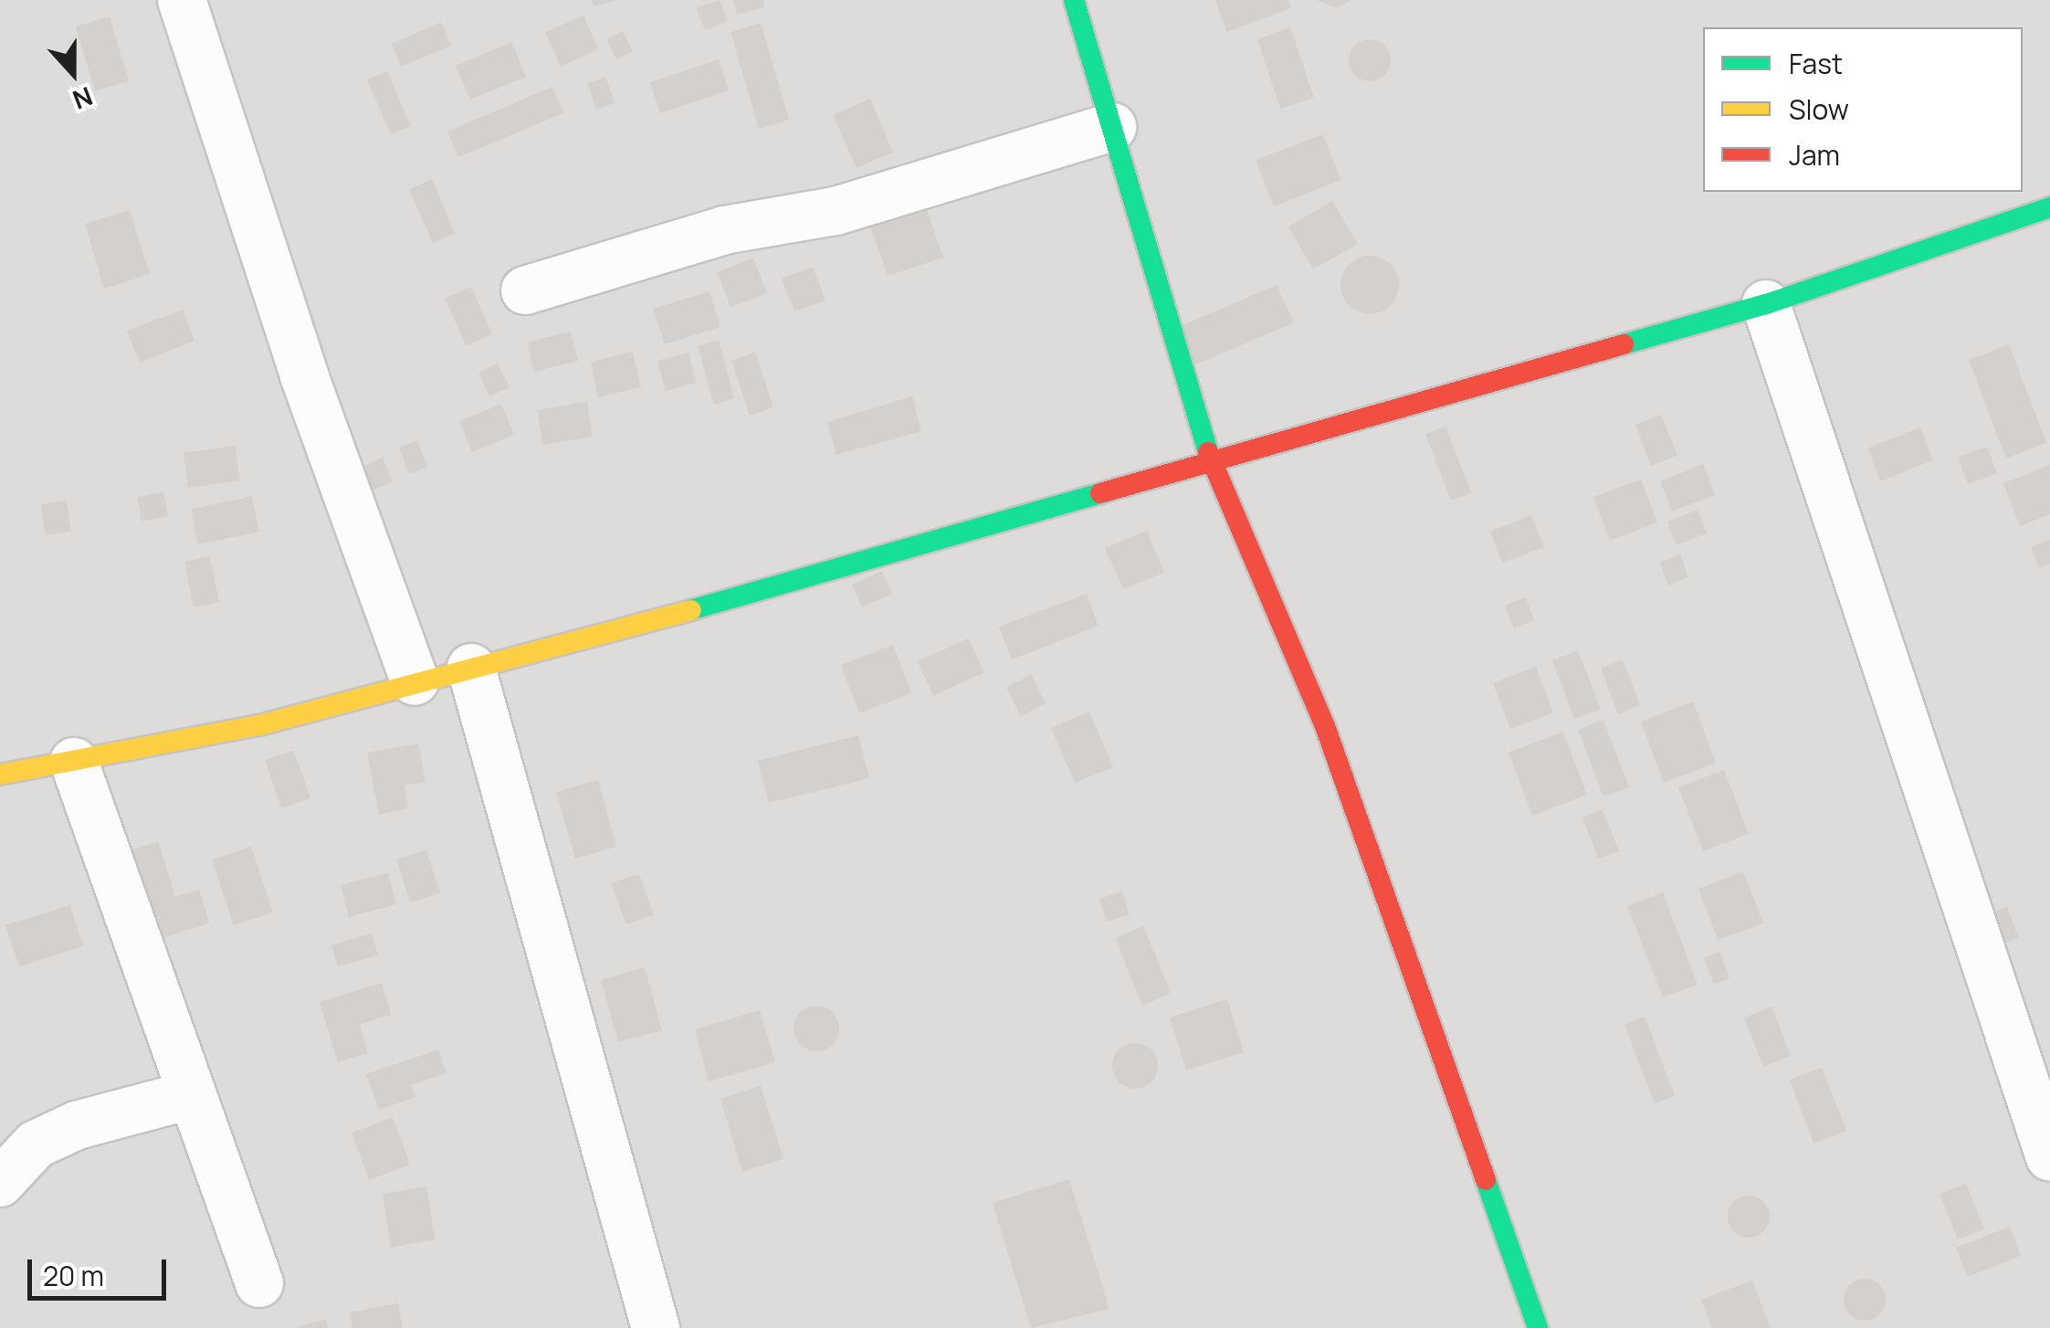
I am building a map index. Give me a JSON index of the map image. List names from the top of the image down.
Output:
{
  "legend": ["Fast", "Slow", "Jam"],
  "scale_bar": "20 m",
  "north": "bottom"
}
